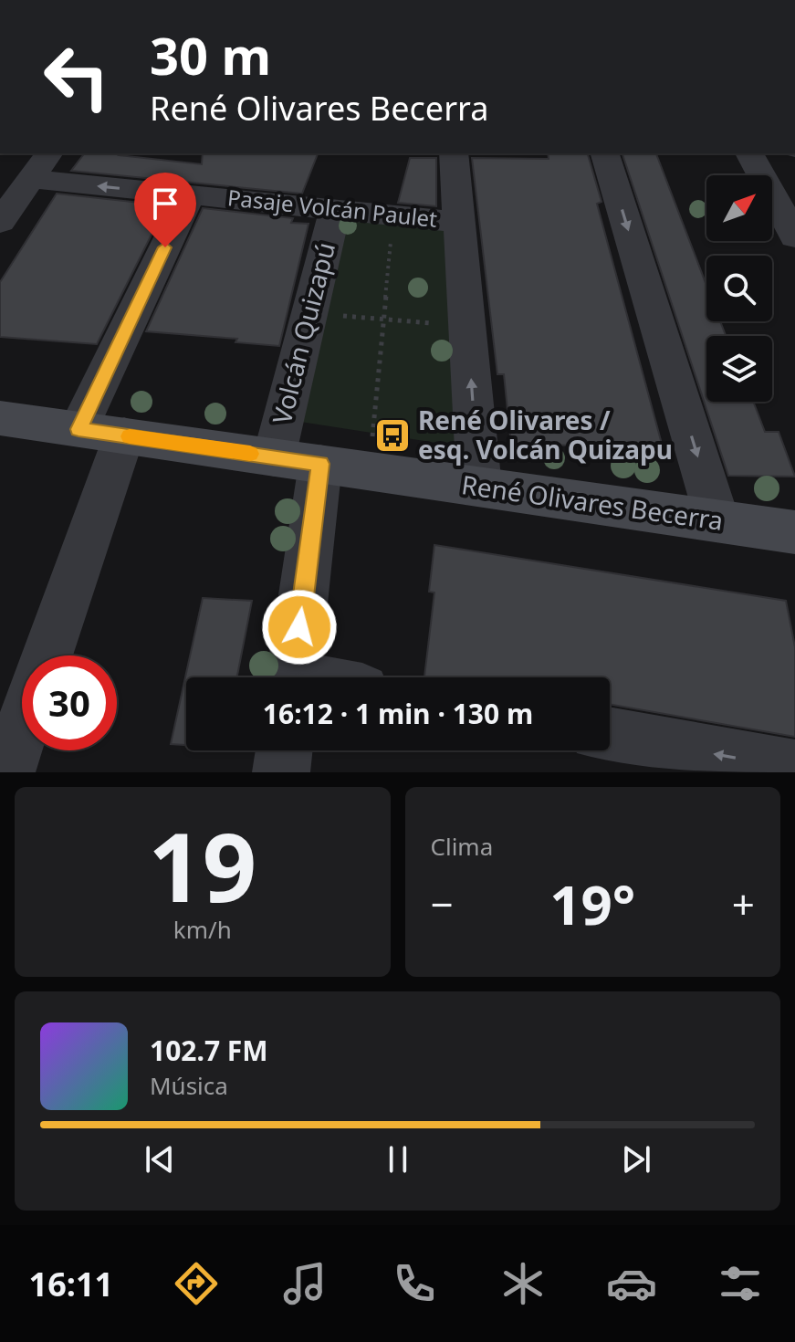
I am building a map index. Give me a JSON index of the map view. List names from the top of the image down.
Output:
{
  "streets": {
    "street": ["Pasaje Volcán Paulet", "Volcán Quizapú", "René Olivares Becerra"]
  },
  "crossings": [
    ["Pasaje Volcán Paulet", "Volcán Quizapú"],
    ["Volcán Quizapú", "René Olivares Becerra"]
  ],
  "one_way": ["Pasaje Volcán Paulet"],
  "places": {
    "bus stop": ["René Olivares / esq. Volcán Quizapu"]
  },
  "north": "top right",
  "page": {
    "turn": ["30 m", "René Olivares Becerra"],
    "limit": "30",
    "trip": "16:12 · 1 min · 130 m",
    "tile": [
      ["19", "km/h"],
      "Clima"
    ],
    "heat": ["−", "19°", "+"],
    "song": ["102.7 FM", "Música"],
    "tabs": "16:11"
  }
}
